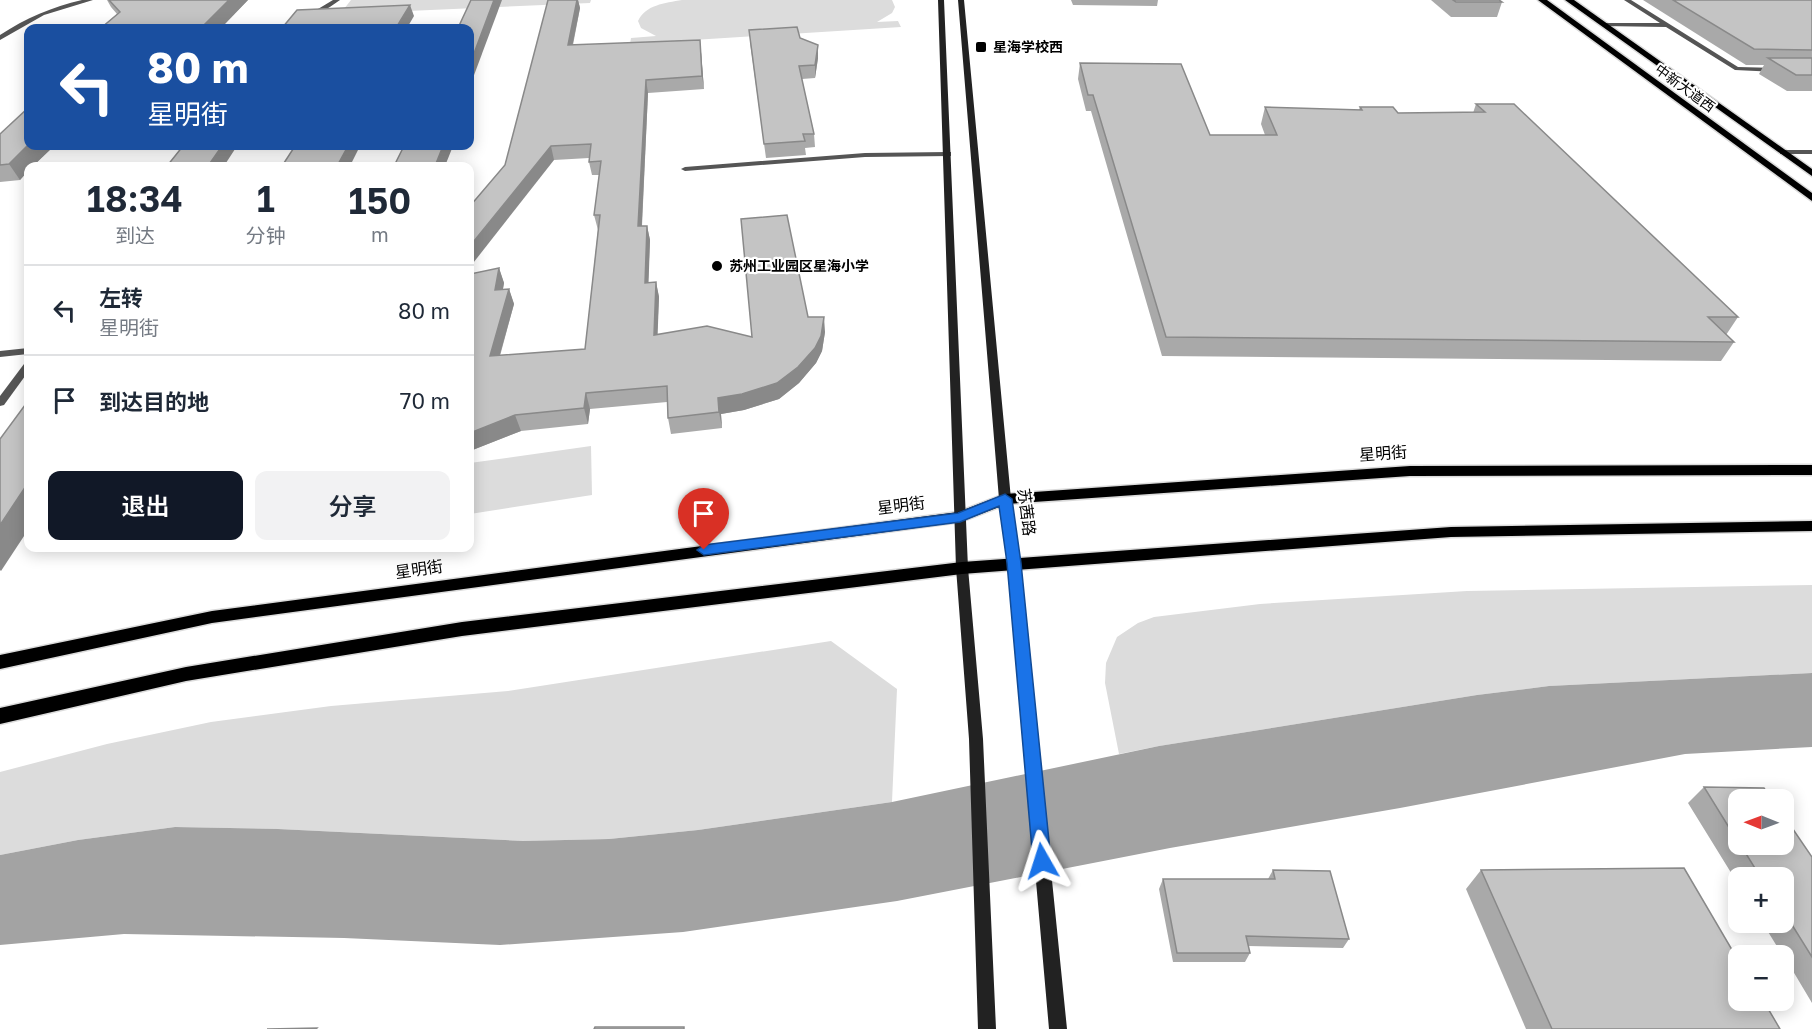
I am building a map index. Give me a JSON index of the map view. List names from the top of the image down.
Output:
{
  "streets": {
    "main road": ["中新大道西", "星明街", "苏茜路"]
  },
  "crossings": [
    ["星明街", "苏茜路"]
  ],
  "places": {
    "transit": ["星海学校西"],
    "other": ["苏州工业园区星海小学"]
  },
  "north": "left",
  "page": {
    "turn": ["80 m", "星明街"],
    "eta": [
      "18:34",
      "到达",
      "1",
      "分钟",
      "150",
      "m"
    ],
    "list": [
      {
        "name": "左转",
        "note": "星明街",
        "value": "80 m"
      },
      {
        "name": "到达目的地",
        "value": "70 m"
      }
    ],
    "buttons": ["退出", "分享"],
    "map_buttons": ["+", "−"]
  }
}
